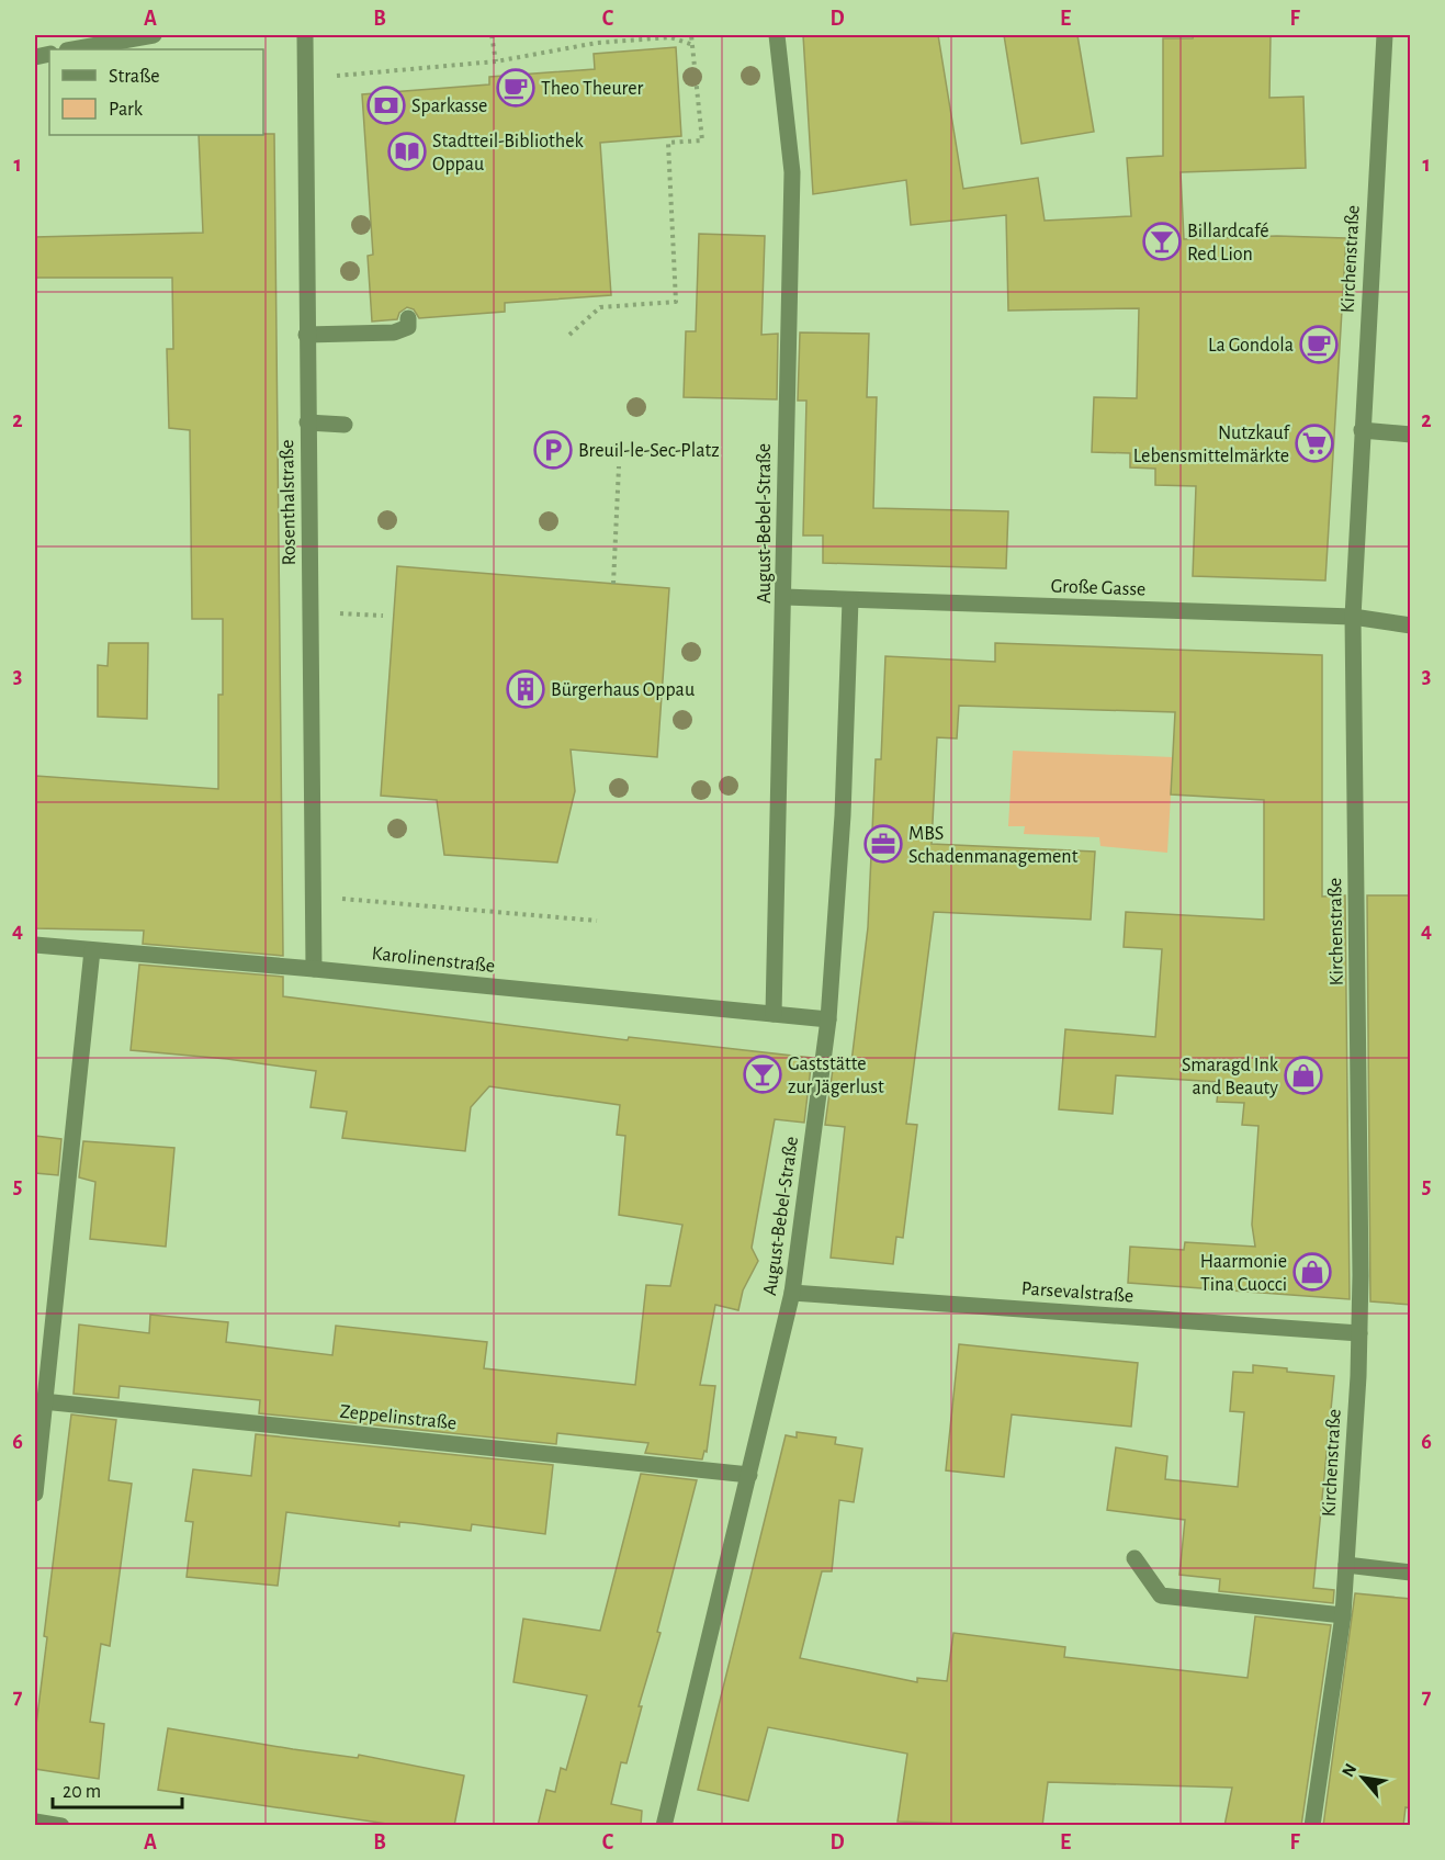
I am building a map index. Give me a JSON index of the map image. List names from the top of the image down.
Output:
{
  "streets": {
    "street": [
      "Kirchenstraße",
      "Rosenthalstraße",
      "August-Bebel-Straße",
      "Große Gasse",
      "Karolinenstraße",
      "Parsevalstraße",
      "Zeppelinstraße"
    ]
  },
  "crossings": [
    ["Kirchenstraße", "Große Gasse"],
    ["Kirchenstraße", "Parsevalstraße"],
    ["Rosenthalstraße", "Karolinenstraße"],
    ["August-Bebel-Straße", "Große Gasse"],
    ["August-Bebel-Straße", "Karolinenstraße"],
    ["August-Bebel-Straße", "Parsevalstraße"],
    ["August-Bebel-Straße", "Zeppelinstraße"]
  ],
  "places": {
    "cafe": ["Theo Theurer", "La Gondola"],
    "bank": ["Sparkasse"],
    "library": ["Stadtteil-Bibliothek Oppau"],
    "bar": ["Billardcafé Red Lion", "Gaststätte zur Jägerlust"],
    "supermarket": ["Nutzkauf Lebensmittelmärkte"],
    "parking": ["Breuil-le-Sec-Platz"],
    "building": ["Bürgerhaus Oppau"],
    "office": ["MBS Schadenmanagement"],
    "shop": ["Smaragd Ink and Beauty", "Haarmonie Tina Cuocci"]
  },
  "legend": ["Straße", "Park"],
  "scale_bar": "20 m",
  "north": "top left",
  "grid": {
    "columns": [
      "A",
      "B",
      "C",
      "D",
      "E",
      "F"
    ],
    "rows": [
      "1",
      "2",
      "3",
      "4",
      "5",
      "6",
      "7"
    ]
  }
}
